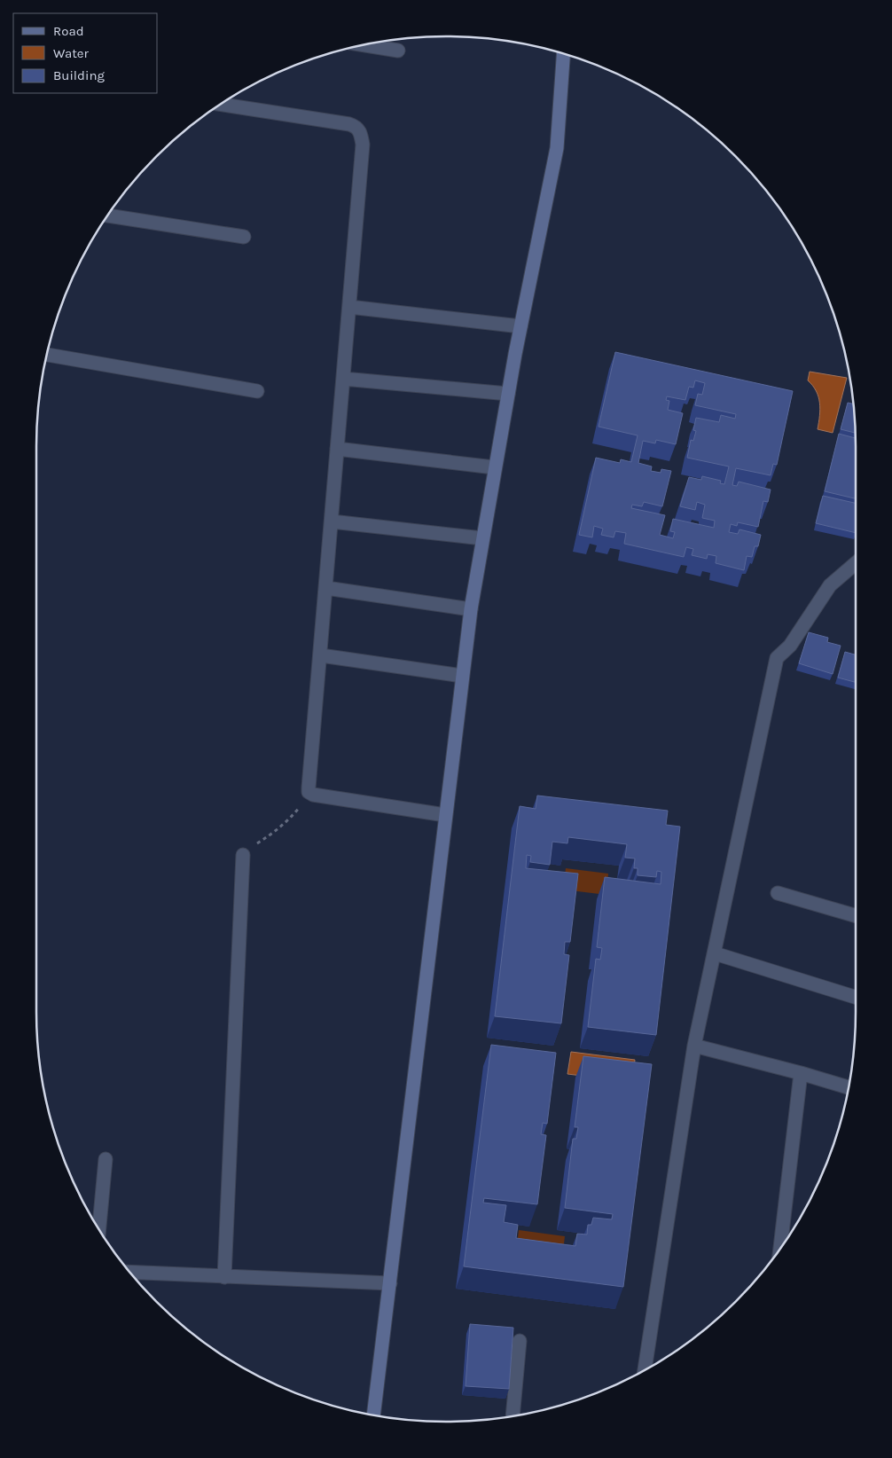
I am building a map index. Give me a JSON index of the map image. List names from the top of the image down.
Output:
{
  "legend": ["Road", "Water", "Building"]
}
